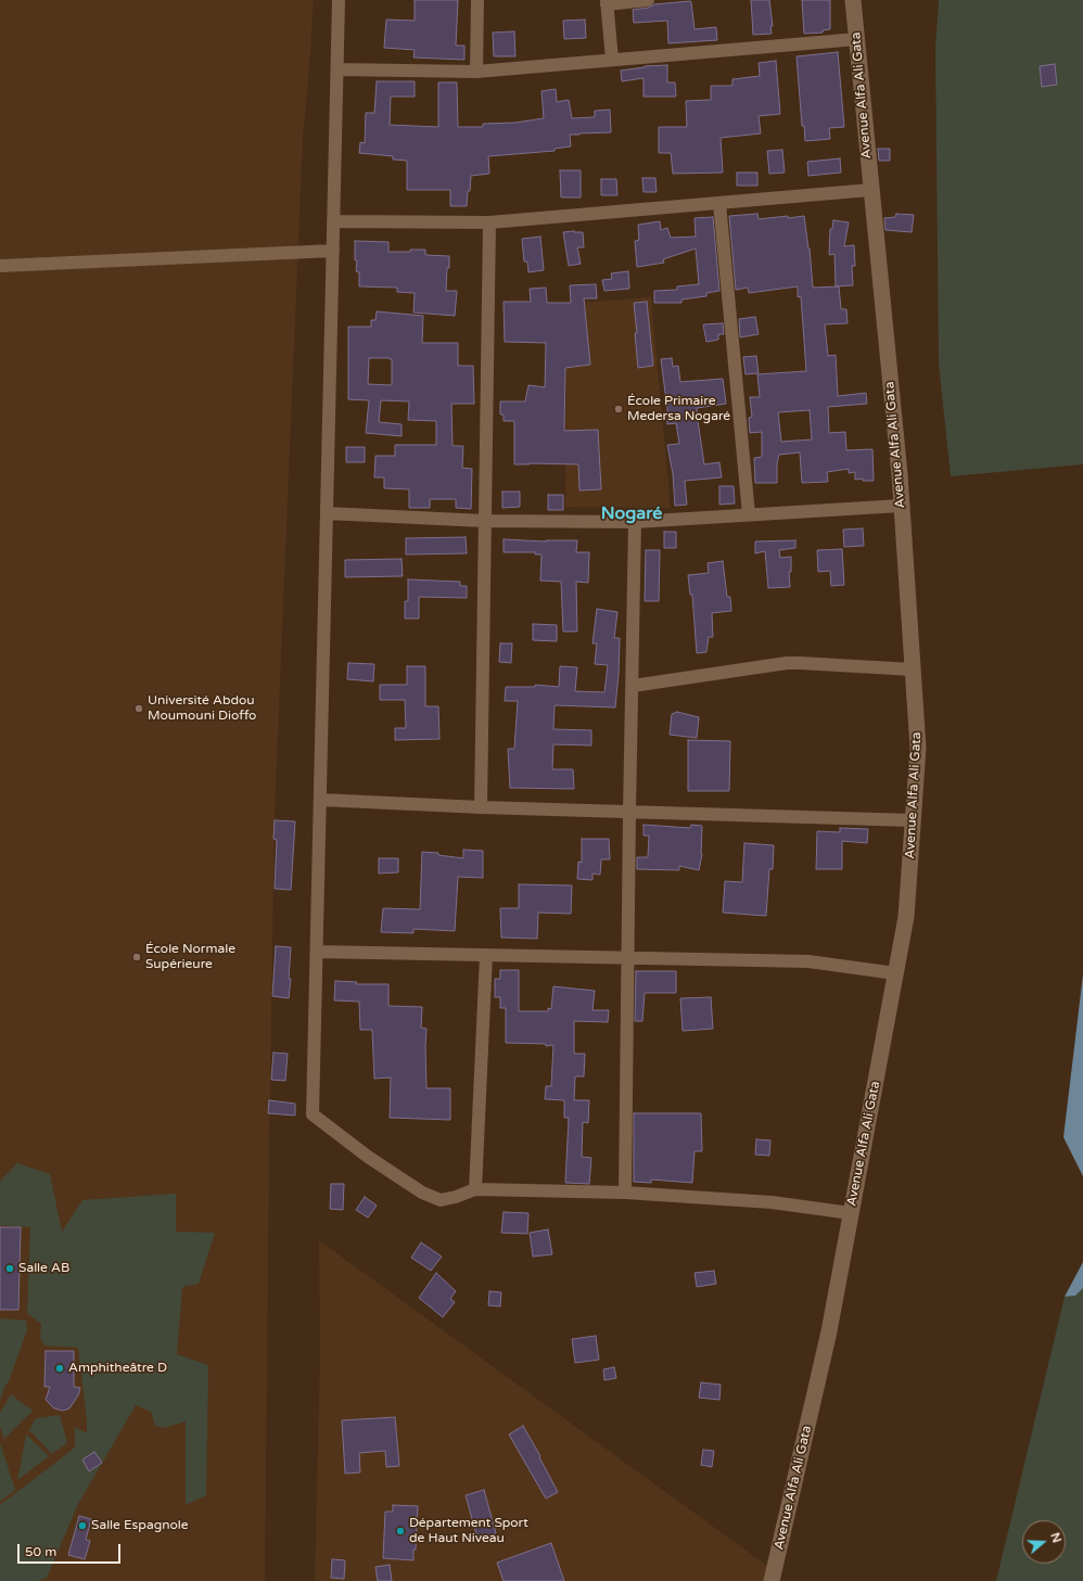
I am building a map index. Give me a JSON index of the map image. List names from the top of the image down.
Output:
{
  "streets": {
    "street": ["Avenue Alfa Ali Gata"]
  },
  "districts": ["Nogaré"],
  "places": [
    "École Primaire Medersa Nogaré",
    "Université Abdou Moumouni Dioffo",
    "École Normale Supérieure",
    "Salle AB",
    "Amphitheâtre D",
    "Salle Espagnole",
    "Département Sport de Haut Niveau"
  ],
  "scale_bar": "50 m",
  "north": "right"
}
